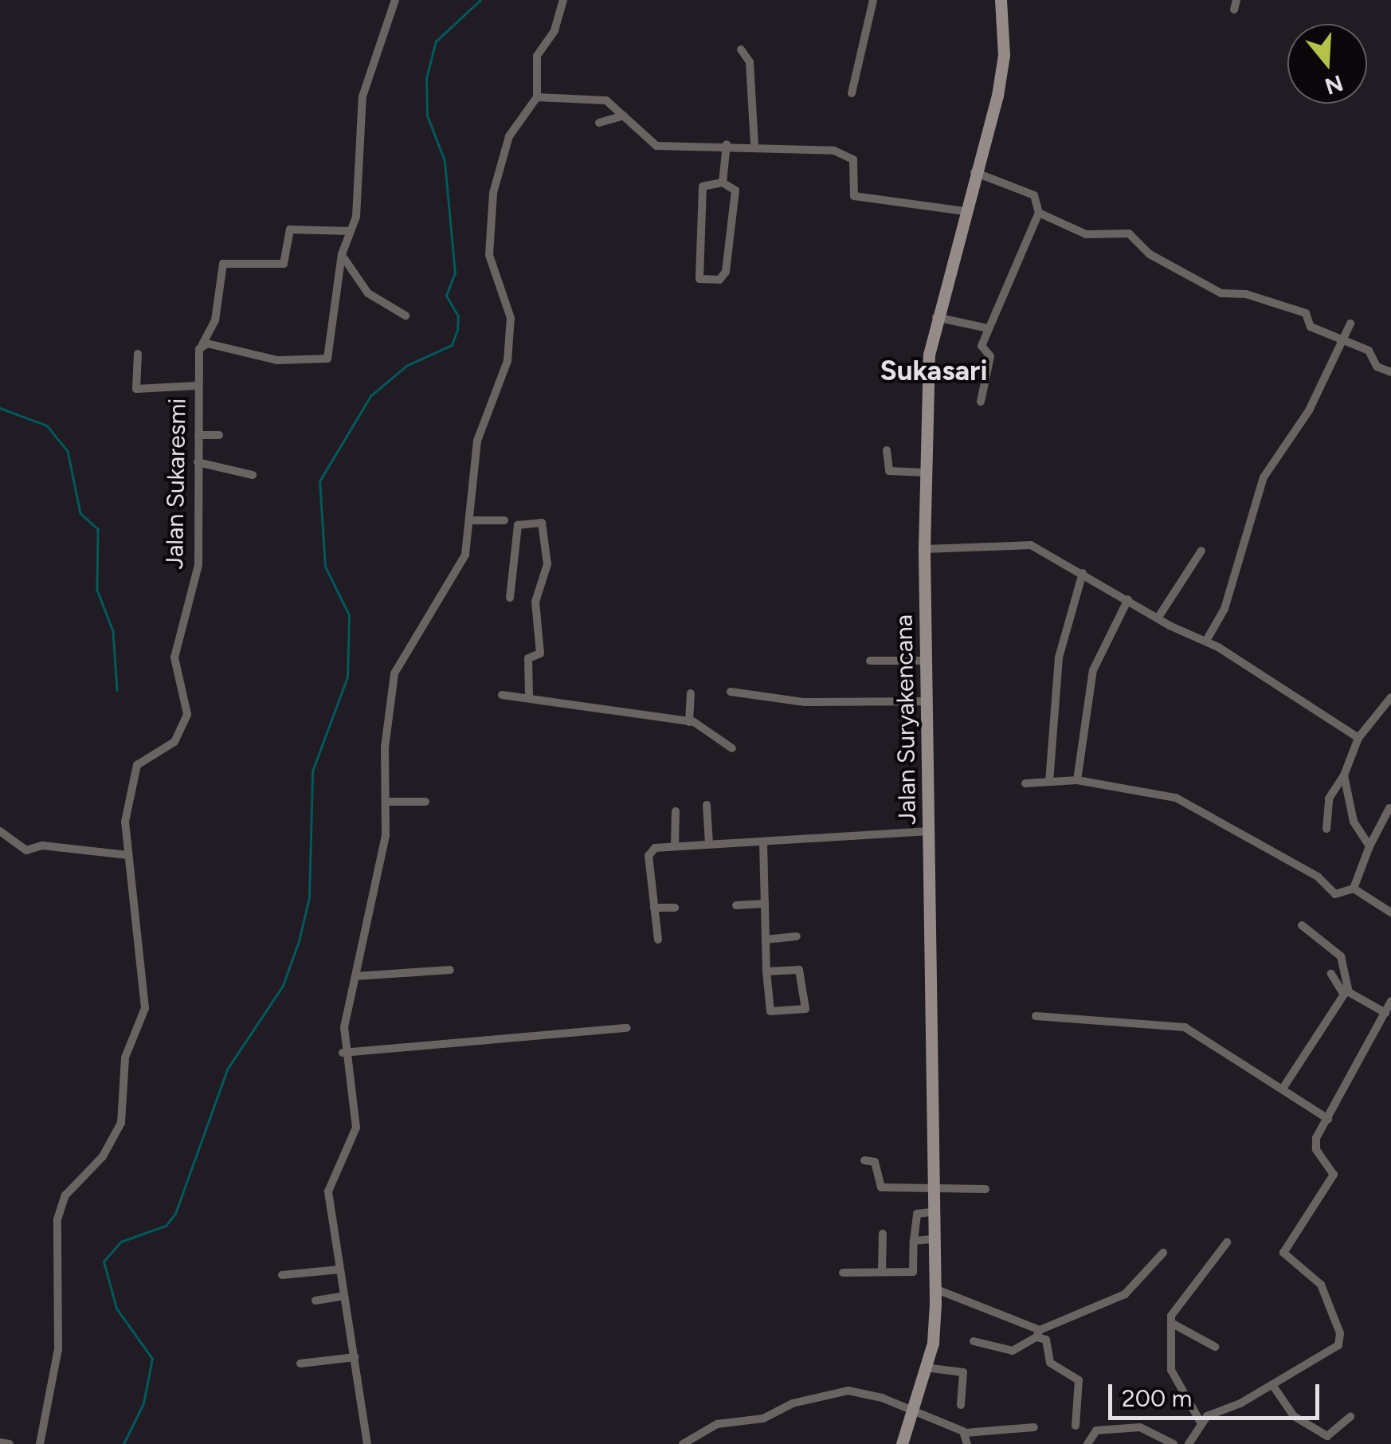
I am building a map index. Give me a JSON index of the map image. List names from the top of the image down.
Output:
{
  "streets": {
    "street": ["Jalan Sukaresmi", "Jalan Suryakencana"]
  },
  "districts": ["Sukasari"],
  "scale_bar": "200 m",
  "north": "bottom"
}
